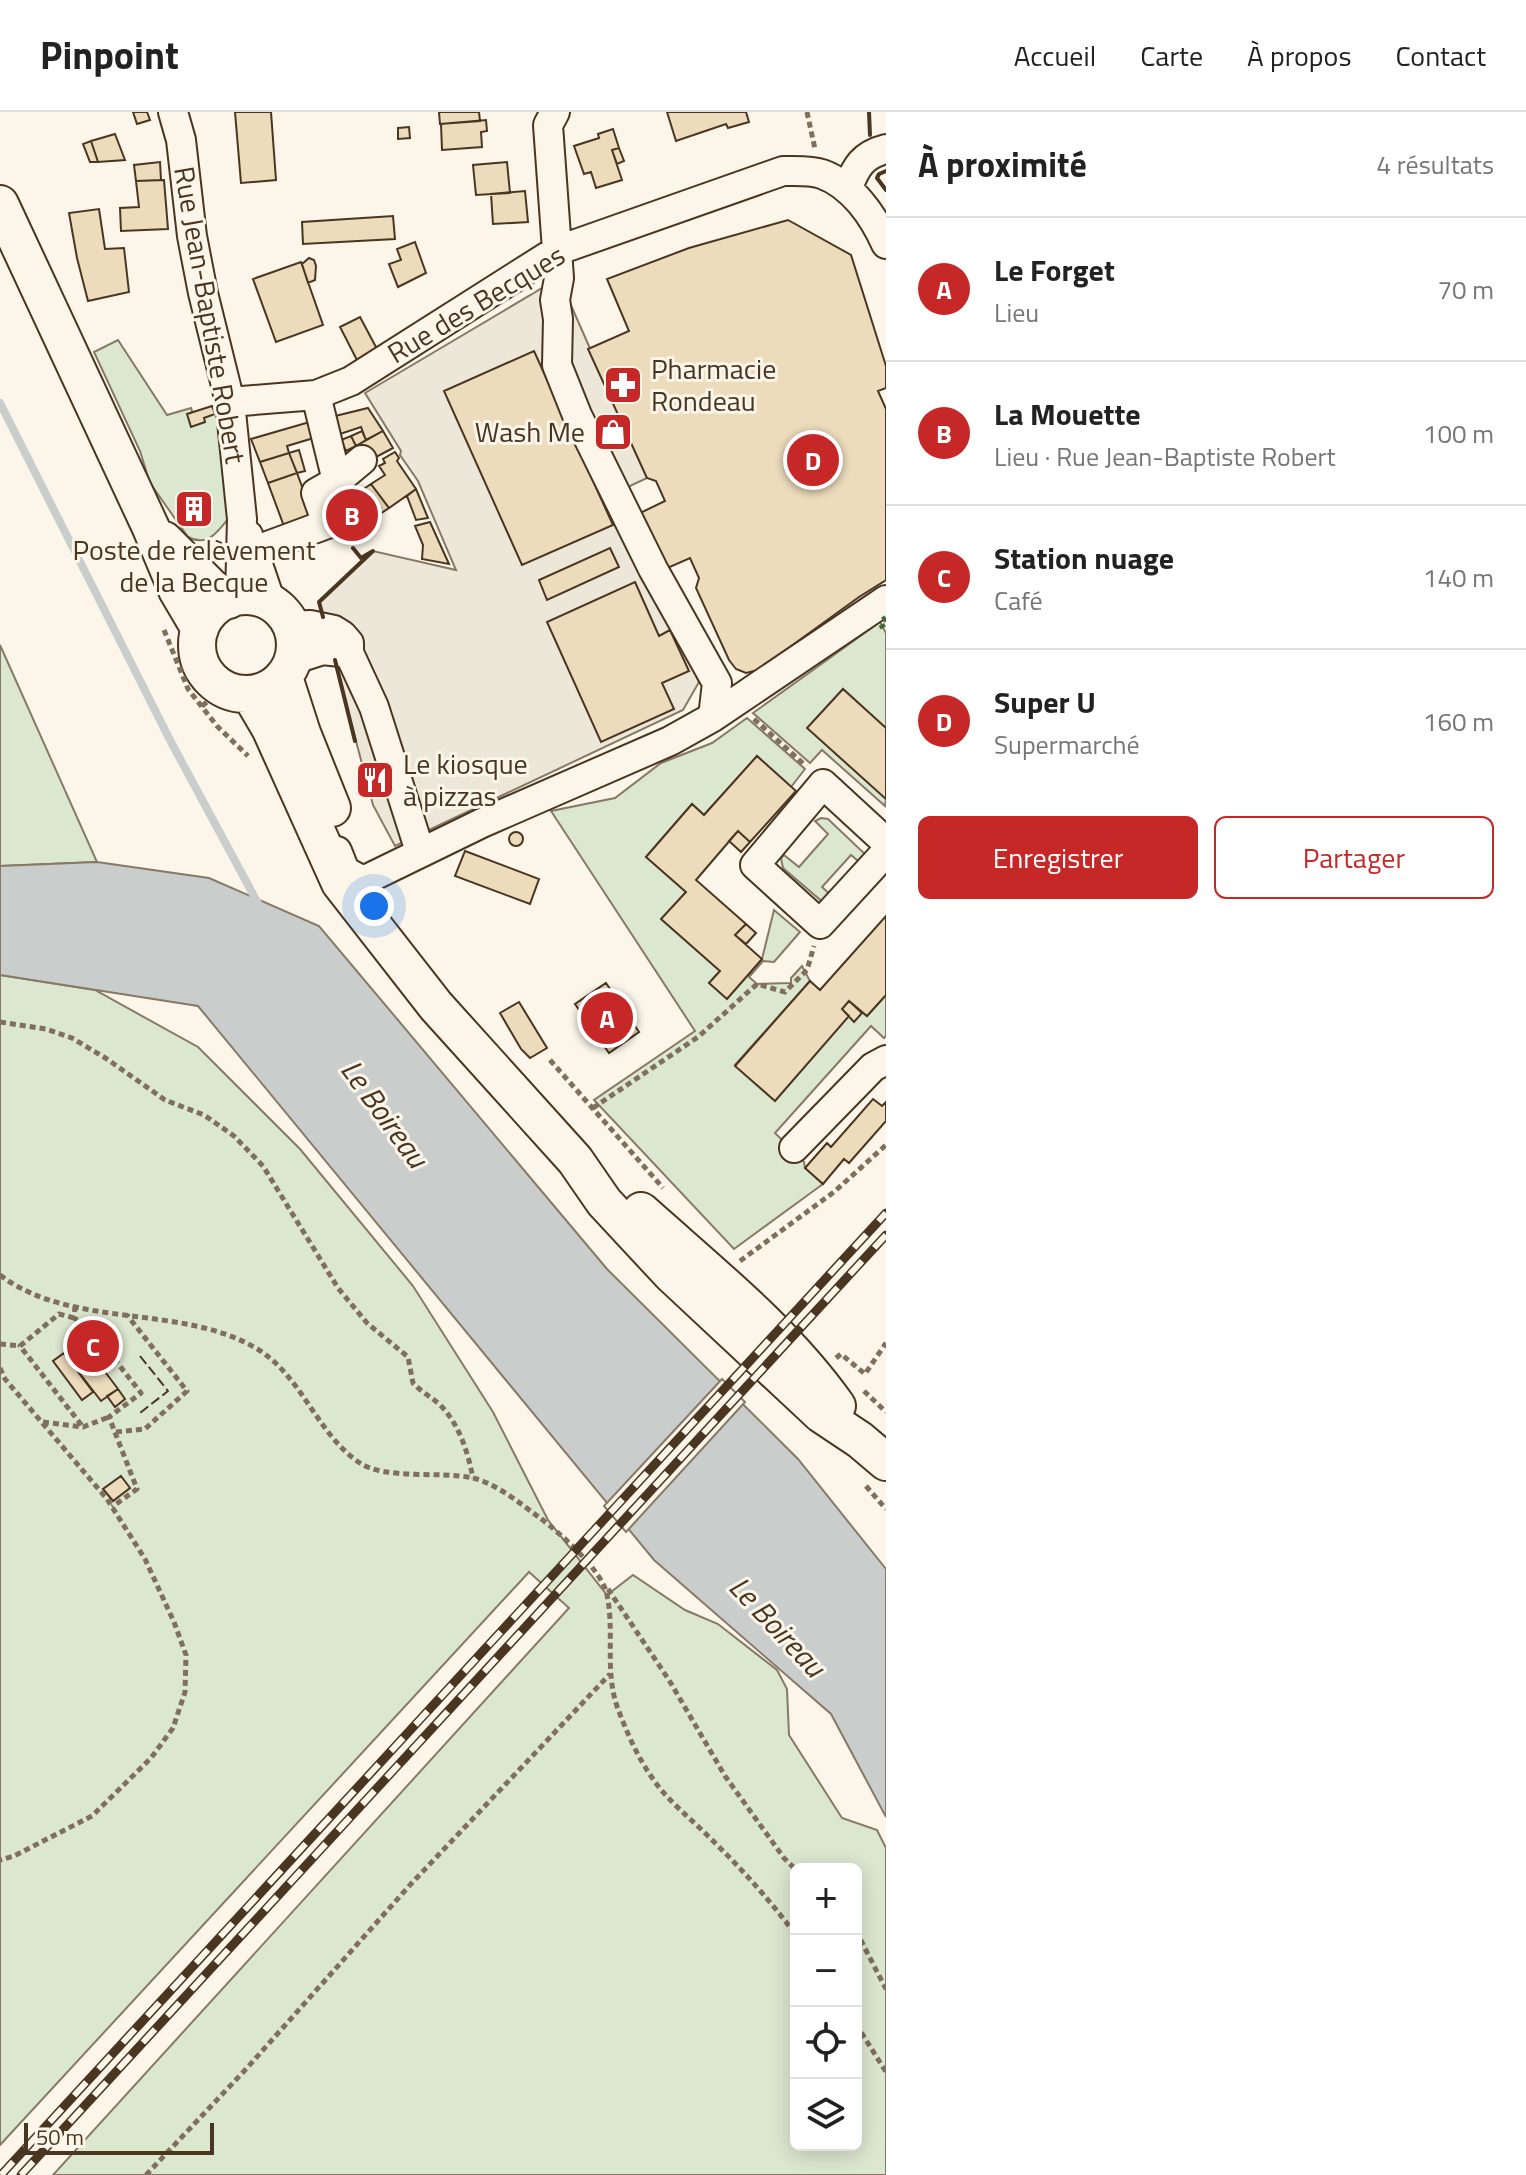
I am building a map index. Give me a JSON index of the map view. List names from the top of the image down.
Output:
{
  "streets": {
    "street": ["Rue des Becques", "Rue Jean-Baptiste Robert"]
  },
  "crossings": [
    ["Rue des Becques", "Rue Jean-Baptiste Robert"]
  ],
  "water": ["Le Boireau"],
  "places": {
    "pharmacy": ["Pharmacie Rondeau"],
    "shop": ["Wash Me"],
    "building": ["Poste de relèvement de la Becque"],
    "restaurant": ["Le kiosque à pizzas"]
  },
  "scale_bar": "50 m",
  "page": {
    "header": "Pinpoint",
    "nav": [
      "Accueil",
      "Carte",
      "À propos",
      "Contact"
    ],
    "heading": ["À proximité", "4 résultats"],
    "list": [
      {
        "mark": "A",
        "name": "Le Forget",
        "note": "Lieu",
        "value": "70 m"
      },
      {
        "mark": "B",
        "name": "La Mouette",
        "note": "Lieu · Rue Jean-Baptiste Robert",
        "value": "100 m"
      },
      {
        "mark": "C",
        "name": "Station nuage",
        "note": "Café",
        "value": "140 m"
      },
      {
        "mark": "D",
        "name": "Super U",
        "note": "Supermarché",
        "value": "160 m"
      }
    ],
    "pins": [
      "D",
      "B",
      "A",
      "C"
    ],
    "buttons": ["Enregistrer", "Partager"],
    "map_buttons": ["+", "−"],
    "scale": "50 m"
  }
}
